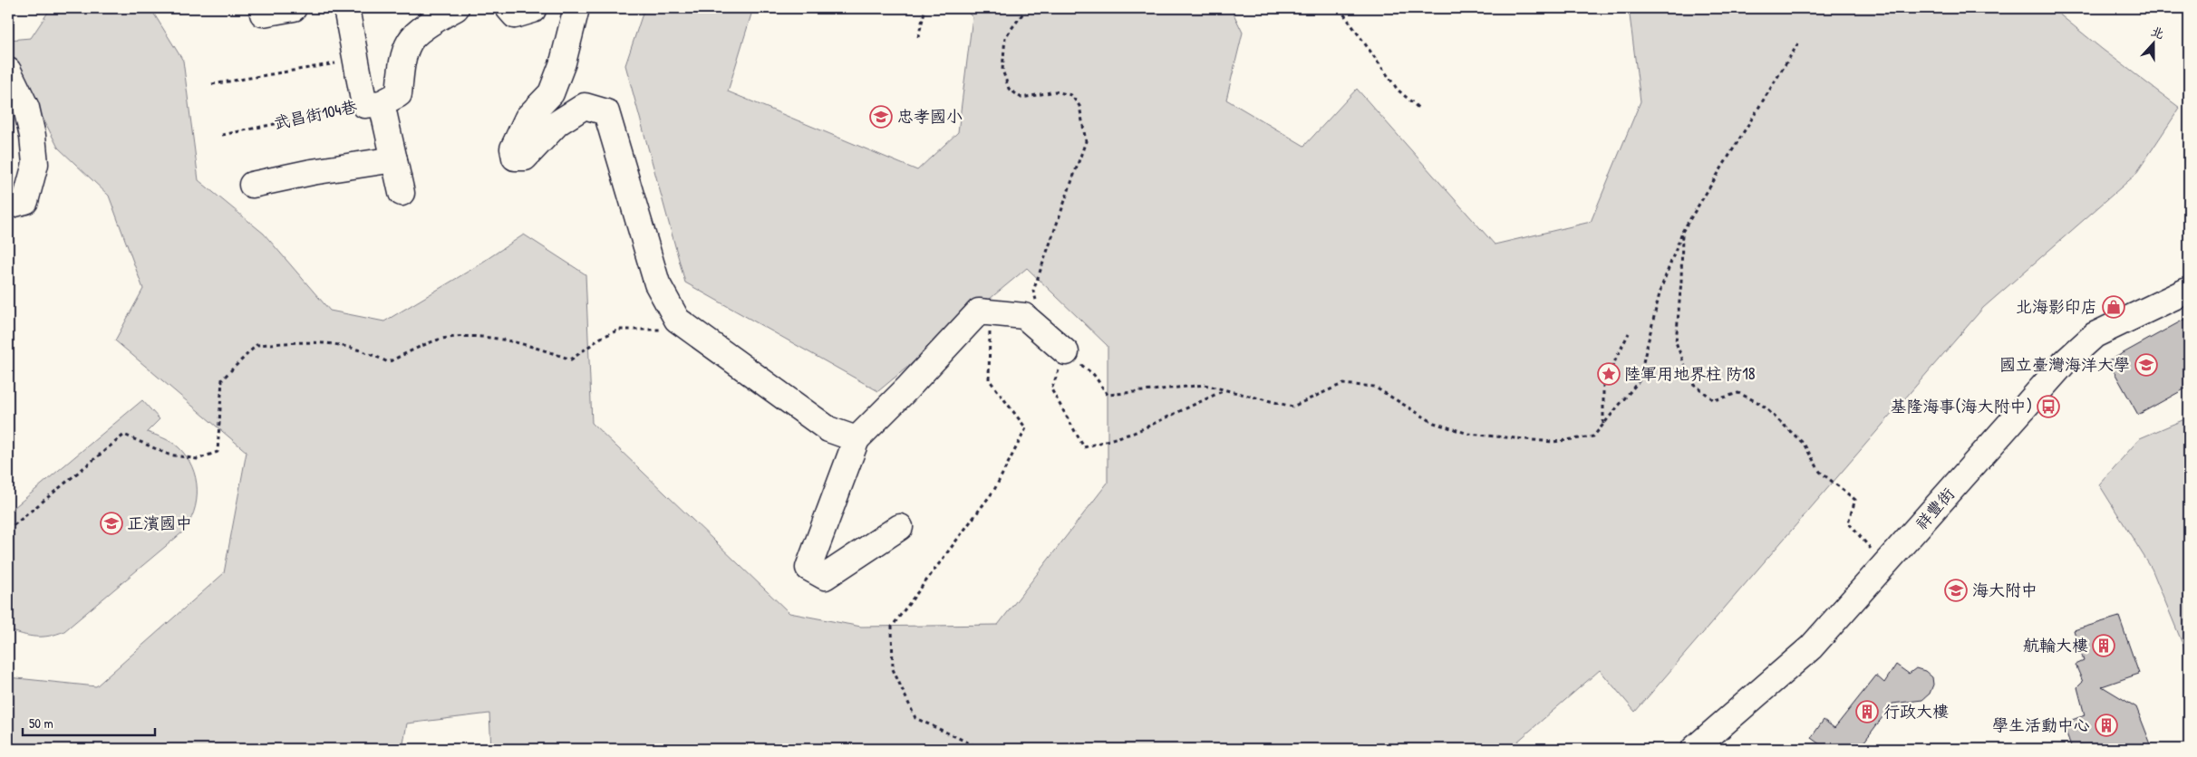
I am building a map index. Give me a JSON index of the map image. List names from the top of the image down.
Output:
{
  "streets": {
    "street": ["武昌街104巷", "祥豐街"]
  },
  "places": {
    "school or university": [
      "忠孝國小",
      "國立臺灣海洋大學",
      "正濱國中",
      "海大附中"
    ],
    "shop": ["北海影印店"],
    "place": ["陸軍用地界柱 防18"],
    "bus stop": ["基隆海事(海大附中)"],
    "building": ["航輪大樓", "行政大樓", "學生活動中心"]
  },
  "scale_bar": "50 m",
  "north": "top"
}
